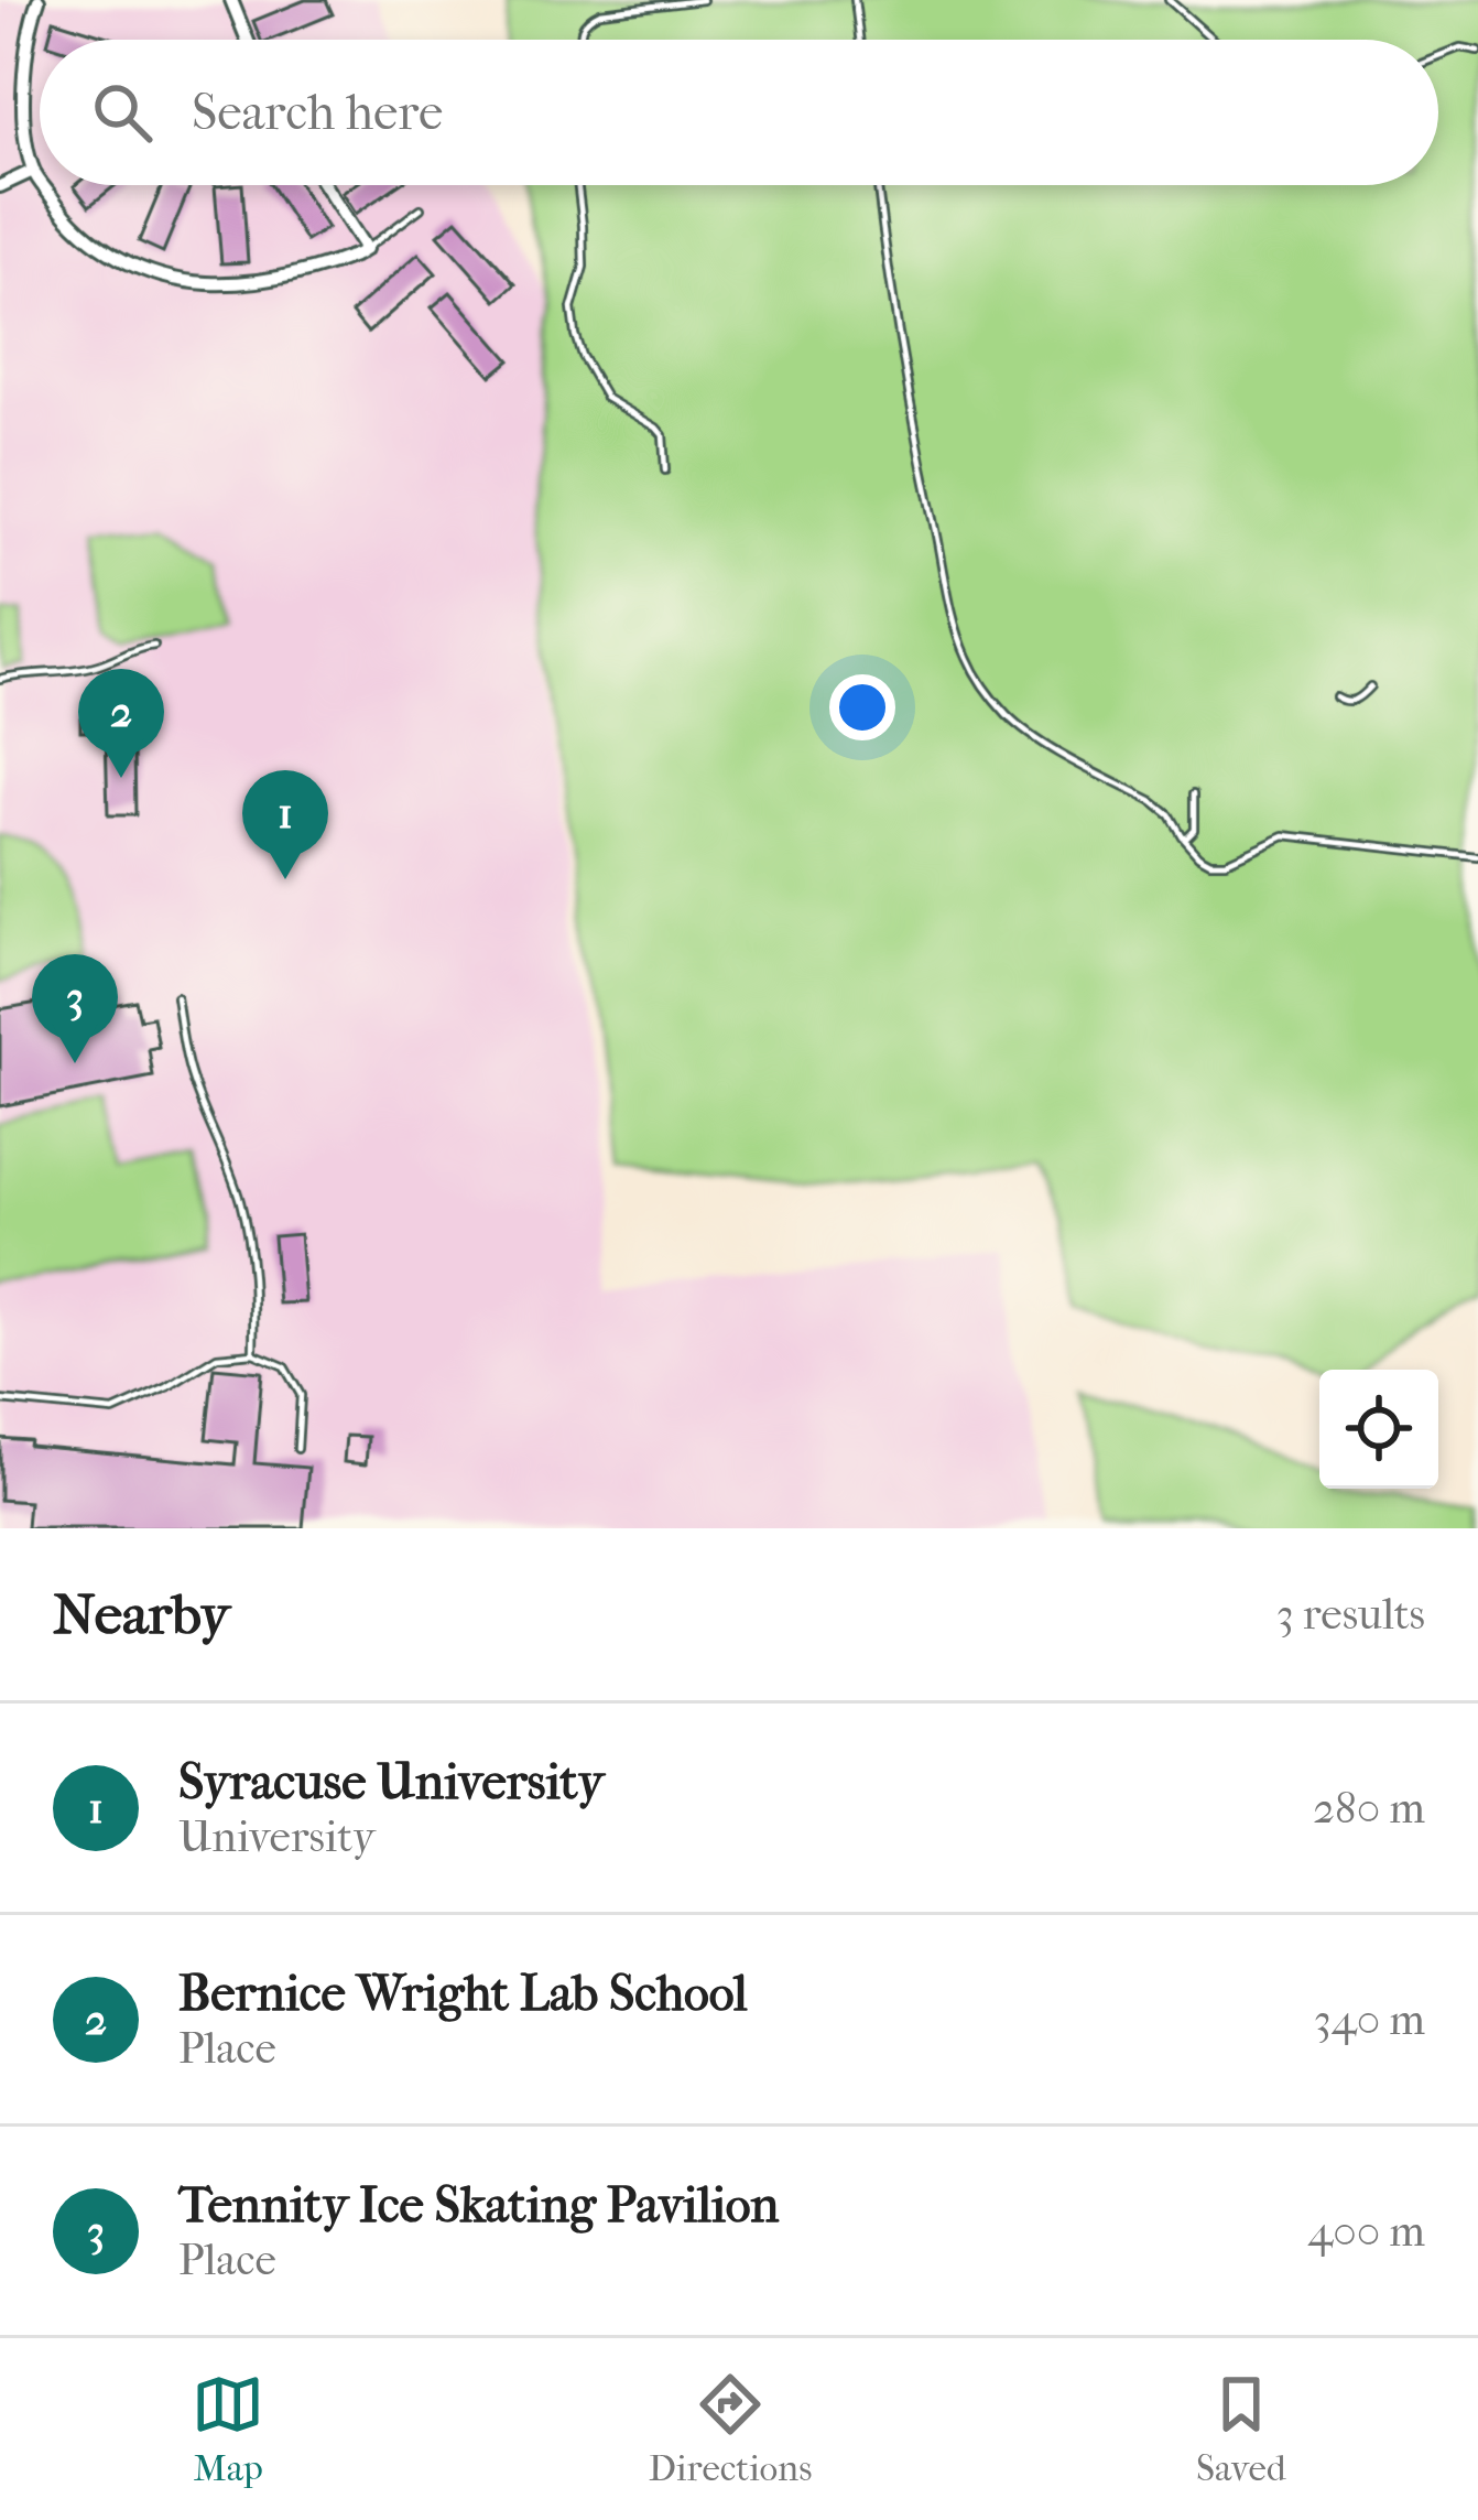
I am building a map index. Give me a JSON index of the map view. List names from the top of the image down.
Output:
{
  "page": {
    "search": "Search here",
    "pins": ["2", "1", "3"],
    "heading": ["Nearby", "3 results"],
    "list": [
      {
        "mark": "1",
        "name": "Syracuse University",
        "note": "University",
        "value": "280 m"
      },
      {
        "mark": "2",
        "name": "Bernice Wright Lab School",
        "note": "Place",
        "value": "340 m"
      },
      {
        "mark": "3",
        "name": "Tennity Ice Skating Pavilion",
        "note": "Place",
        "value": "400 m"
      }
    ],
    "nav": ["Map", "Directions", "Saved"]
  }
}
